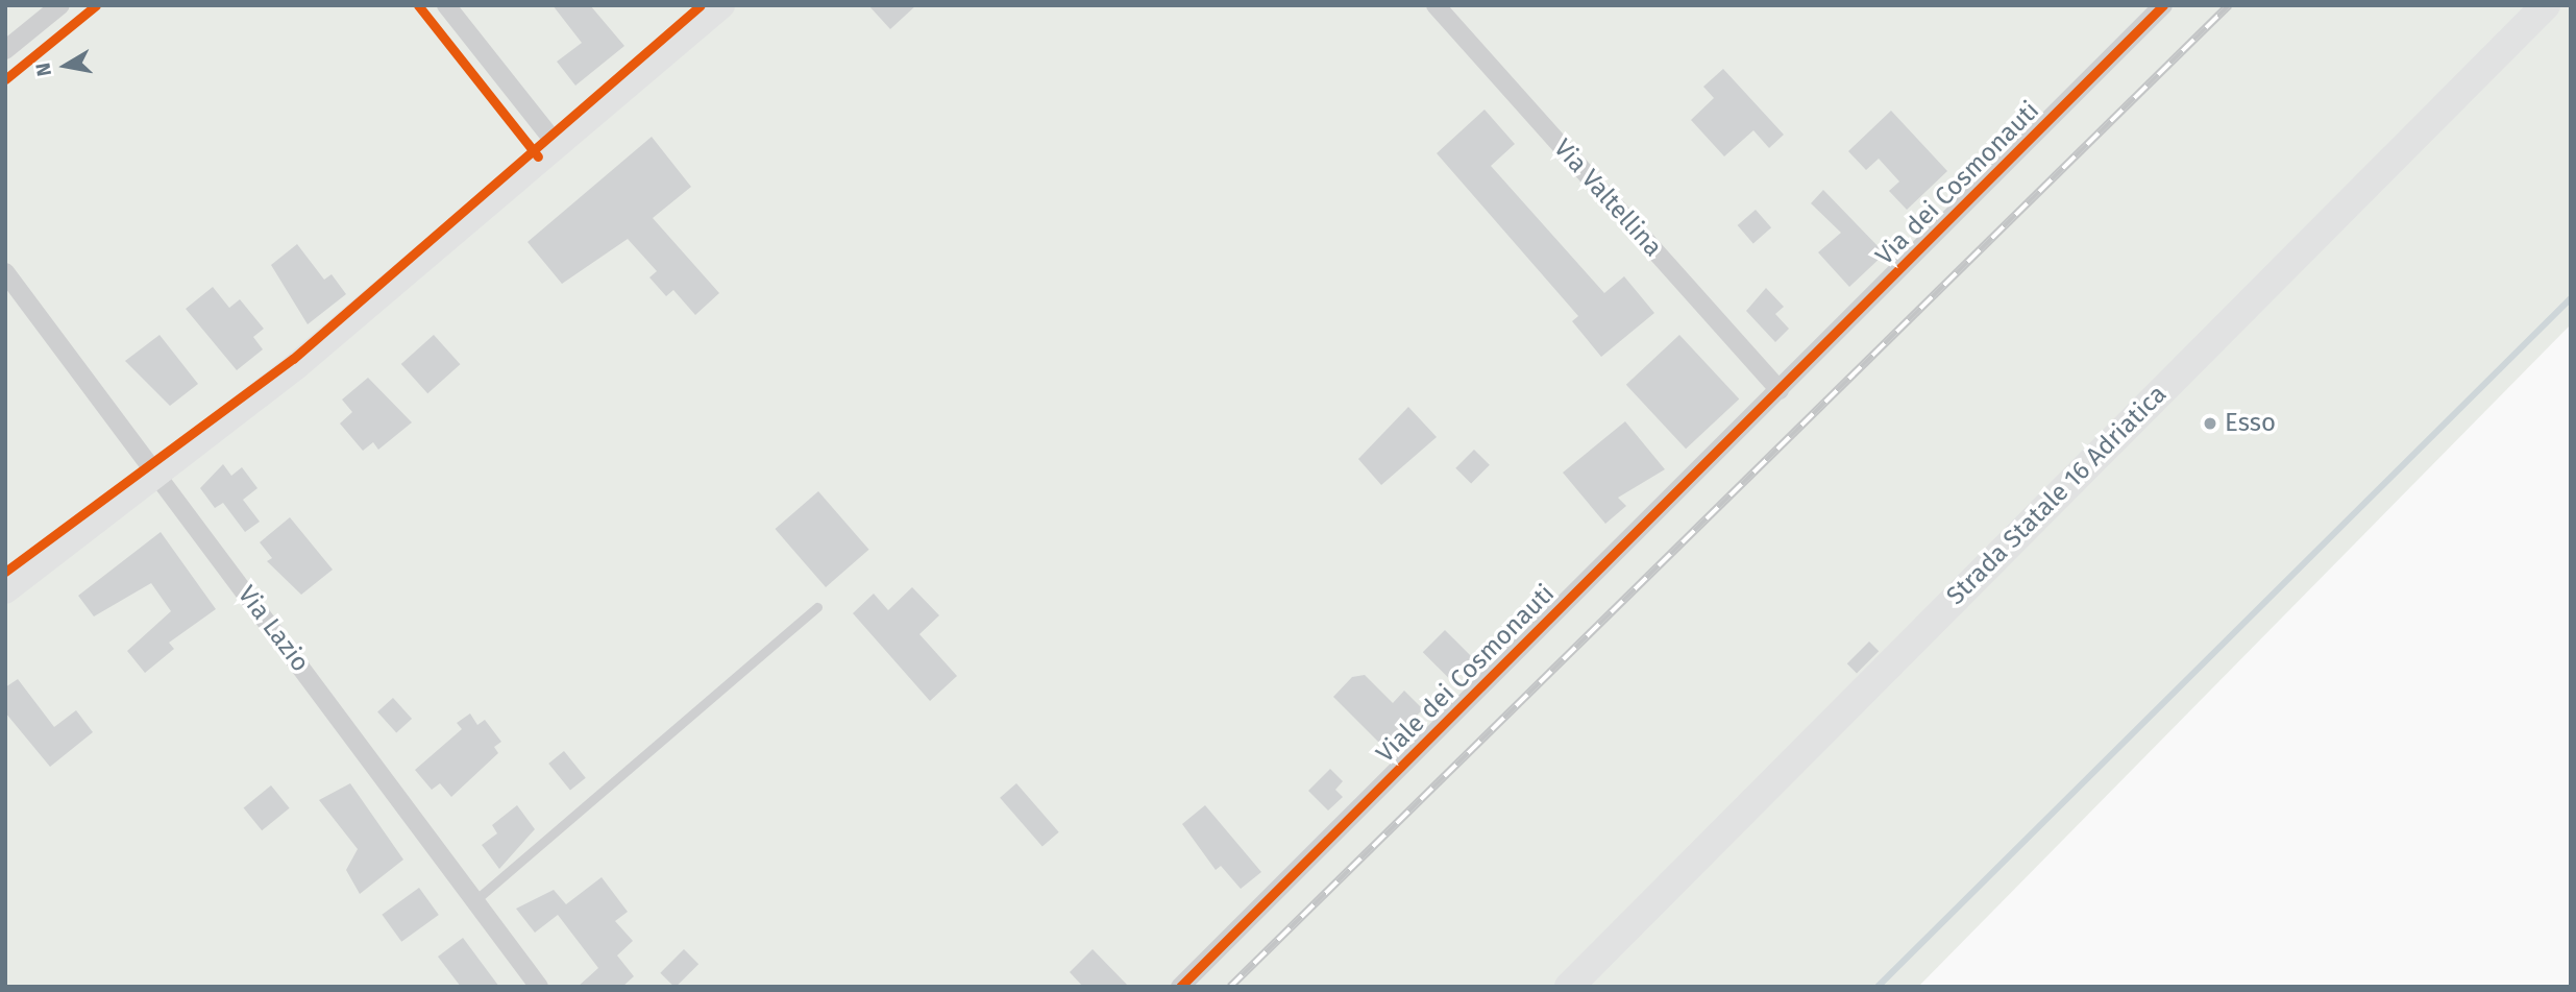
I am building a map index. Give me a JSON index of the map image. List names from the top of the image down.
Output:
{
  "streets": {
    "main road": ["Strada Statale 16 Adriatica"],
    "street": [
      "Via dei Cosmonauti",
      "Via Valtellina",
      "Via Lazio",
      "Viale dei Cosmonauti"
    ]
  },
  "crossings": [
    ["Via dei Cosmonauti", "Via Valtellina"],
    ["Via dei Cosmonauti", "Viale dei Cosmonauti"],
    ["Via Valtellina", "Viale dei Cosmonauti"]
  ],
  "places": ["Esso"],
  "north": "left"
}
